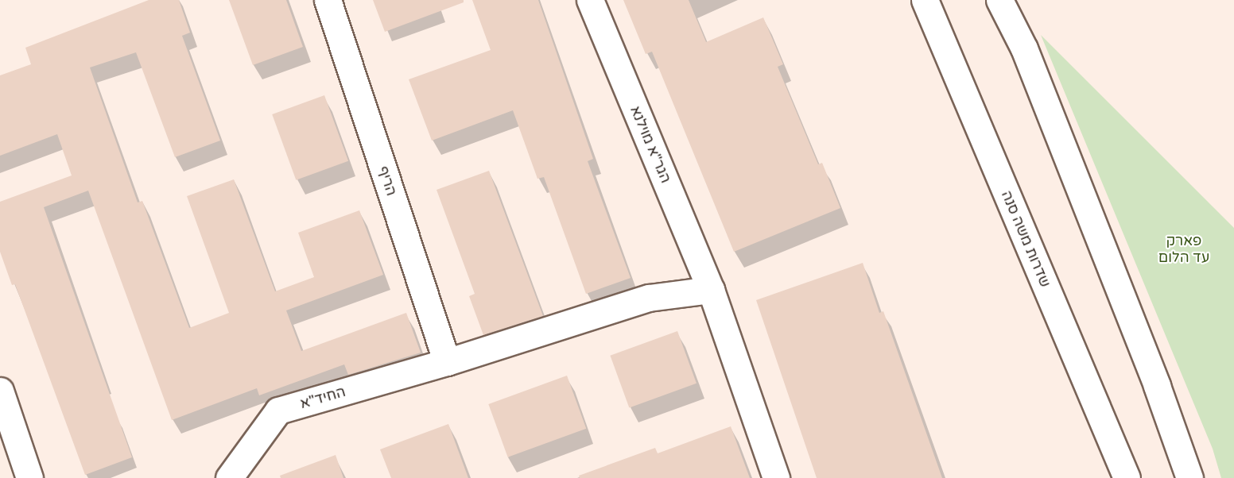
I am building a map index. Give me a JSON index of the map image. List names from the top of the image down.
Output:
{
  "streets": {
    "street": [
      "הגר\"א מוילנא",
      "הריף",
      "שדרות משה סנה",
      "החיד\"א"
    ]
  },
  "crossings": [
    ["הריף", "החיד\"א"]
  ],
  "parks": ["פארק עד הלום"]
}
